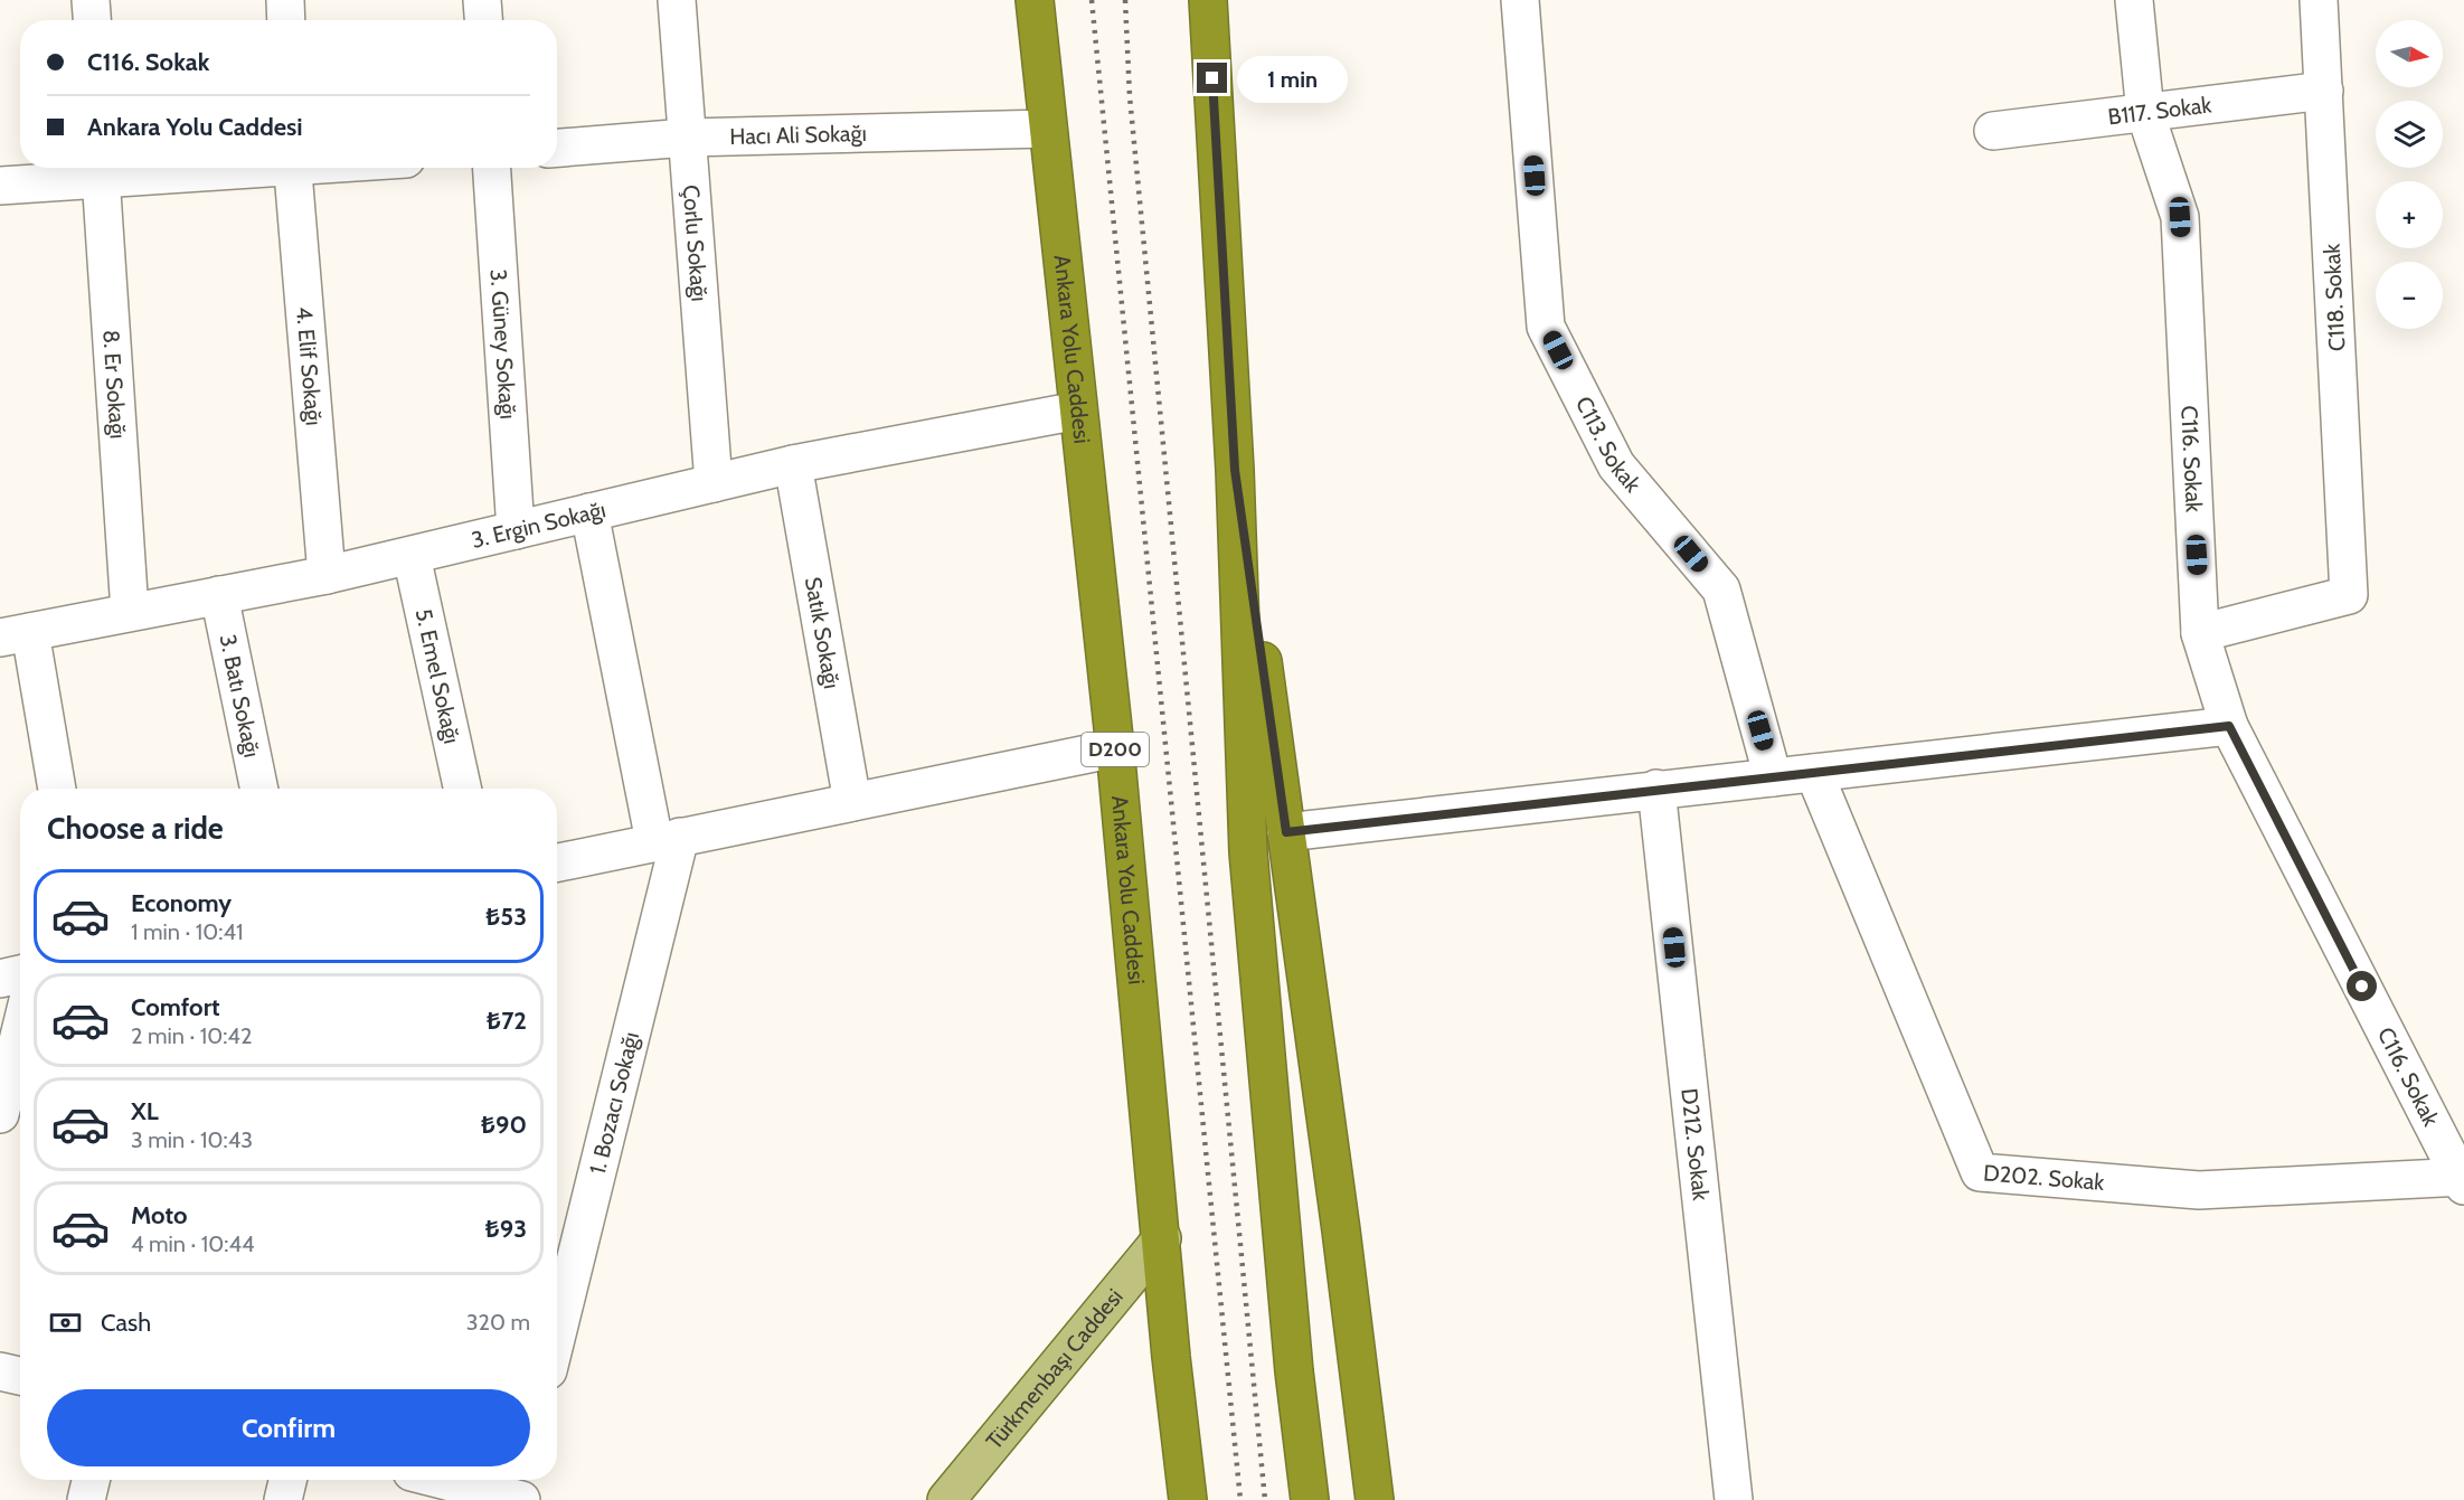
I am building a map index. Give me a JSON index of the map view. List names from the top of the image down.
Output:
{
  "streets": {
    "highway": ["Ankara Yolu Caddesi", "D200"],
    "main road": ["Türkmenbaşı Caddesi"],
    "street": [
      "B117. Sokak",
      "Hacı Ali Sokağı",
      "Çorlu Sokağı",
      "C118. Sokak",
      "3. Güney Sokağı",
      "4. Elif Sokağı",
      "8. Er Sokağı",
      "C113. Sokak",
      "C116. Sokak",
      "3. Ergin Sokağı",
      "Satık Sokağı",
      "5. Emel Sokağı",
      "3. Batı Sokağı",
      "1. Bozacı Sokağı",
      "D212. Sokak",
      "D202. Sokak"
    ]
  },
  "crossings": [
    ["B117. Sokak", "C118. Sokak"],
    ["B117. Sokak", "C116. Sokak"],
    ["Hacı Ali Sokağı", "Çorlu Sokağı"],
    ["Hacı Ali Sokağı", "Ankara Yolu Caddesi"],
    ["Çorlu Sokağı", "3. Ergin Sokağı"],
    ["C118. Sokak", "C116. Sokak"],
    ["3. Güney Sokağı", "3. Ergin Sokağı"],
    ["Ankara Yolu Caddesi", "3. Ergin Sokağı"],
    ["Ankara Yolu Caddesi", "Türkmenbaşı Caddesi"],
    ["4. Elif Sokağı", "3. Ergin Sokağı"],
    ["8. Er Sokağı", "3. Ergin Sokağı"],
    ["C116. Sokak", "D202. Sokak"],
    ["3. Ergin Sokağı", "Satık Sokağı"],
    ["3. Ergin Sokağı", "5. Emel Sokağı"],
    ["3. Ergin Sokağı", "3. Batı Sokağı"],
    ["3. Ergin Sokağı", "1. Bozacı Sokağı"]
  ],
  "north": "right",
  "page": {
    "map_buttons": ["+", "−"],
    "banner": ["C116. Sokak", "Ankara Yolu Caddesi"],
    "bubble": "1 min",
    "heading": "Choose a ride",
    "list": [
      {
        "name": "Economy",
        "note": "1 min · 10:41",
        "value": "₺53"
      },
      {
        "name": "Comfort",
        "note": "2 min · 10:42",
        "value": "₺72"
      },
      {
        "name": "XL",
        "note": "3 min · 10:43",
        "value": "₺90"
      },
      {
        "name": "Moto",
        "note": "4 min · 10:44",
        "value": "₺93"
      }
    ],
    "pay": ["Cash", "320 m"],
    "buttons": "Confirm"
  }
}
